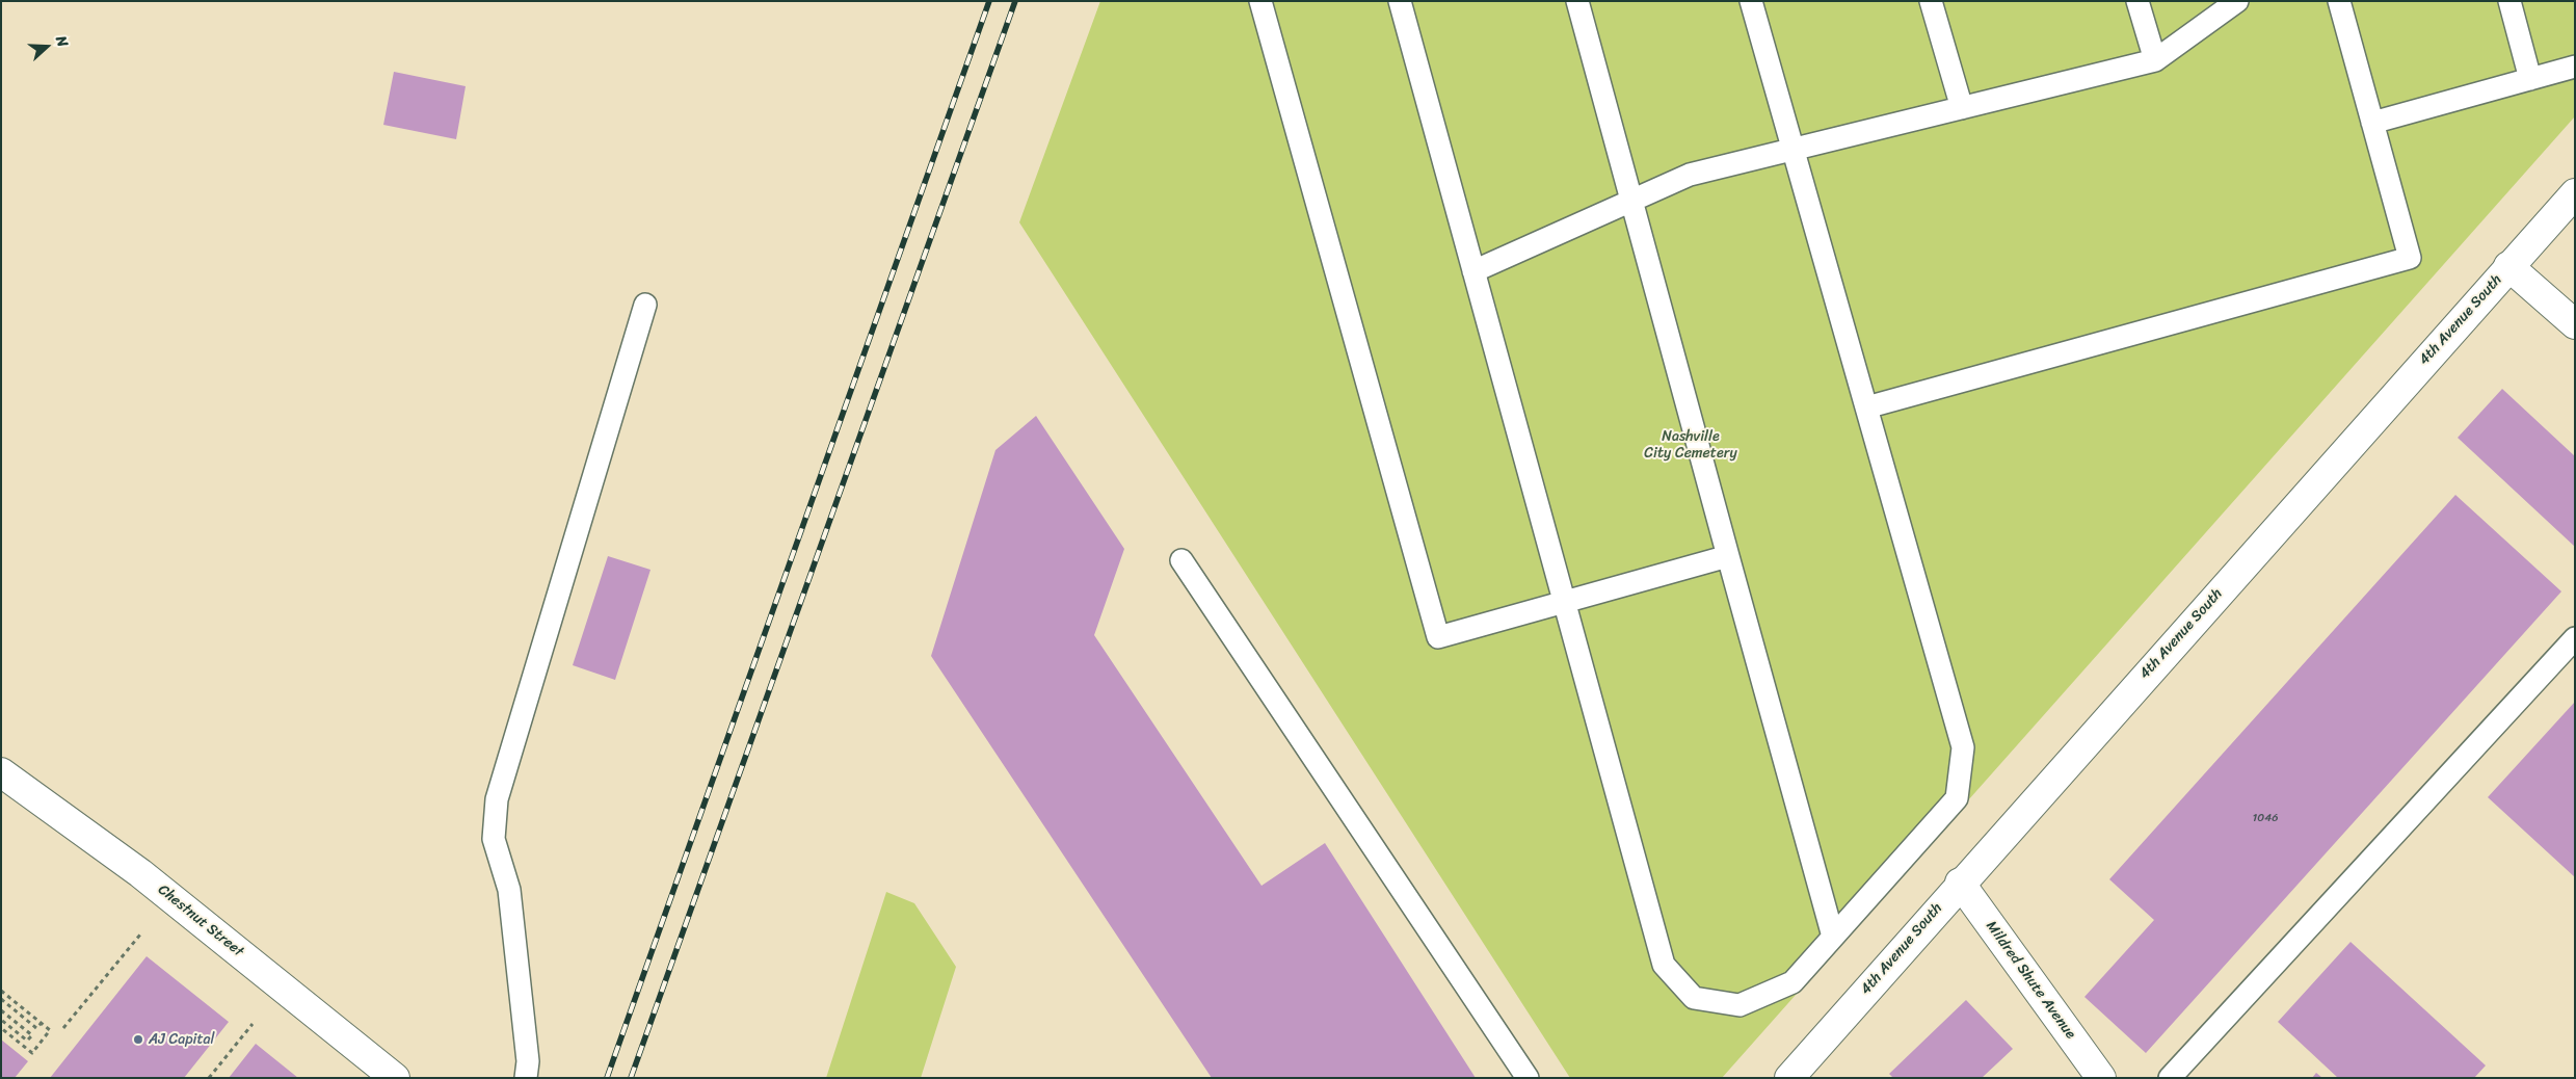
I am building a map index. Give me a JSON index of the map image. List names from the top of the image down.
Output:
{
  "streets": {
    "main road": ["4th Avenue South", "Chestnut Street", "Mildred Shute Avenue"]
  },
  "crossings": [
    ["4th Avenue South", "Mildred Shute Avenue"]
  ],
  "parks": ["Nashville City Cemetery"],
  "places": ["AJ Capital"],
  "house_numbers": ["1046"],
  "north": "right"
}
